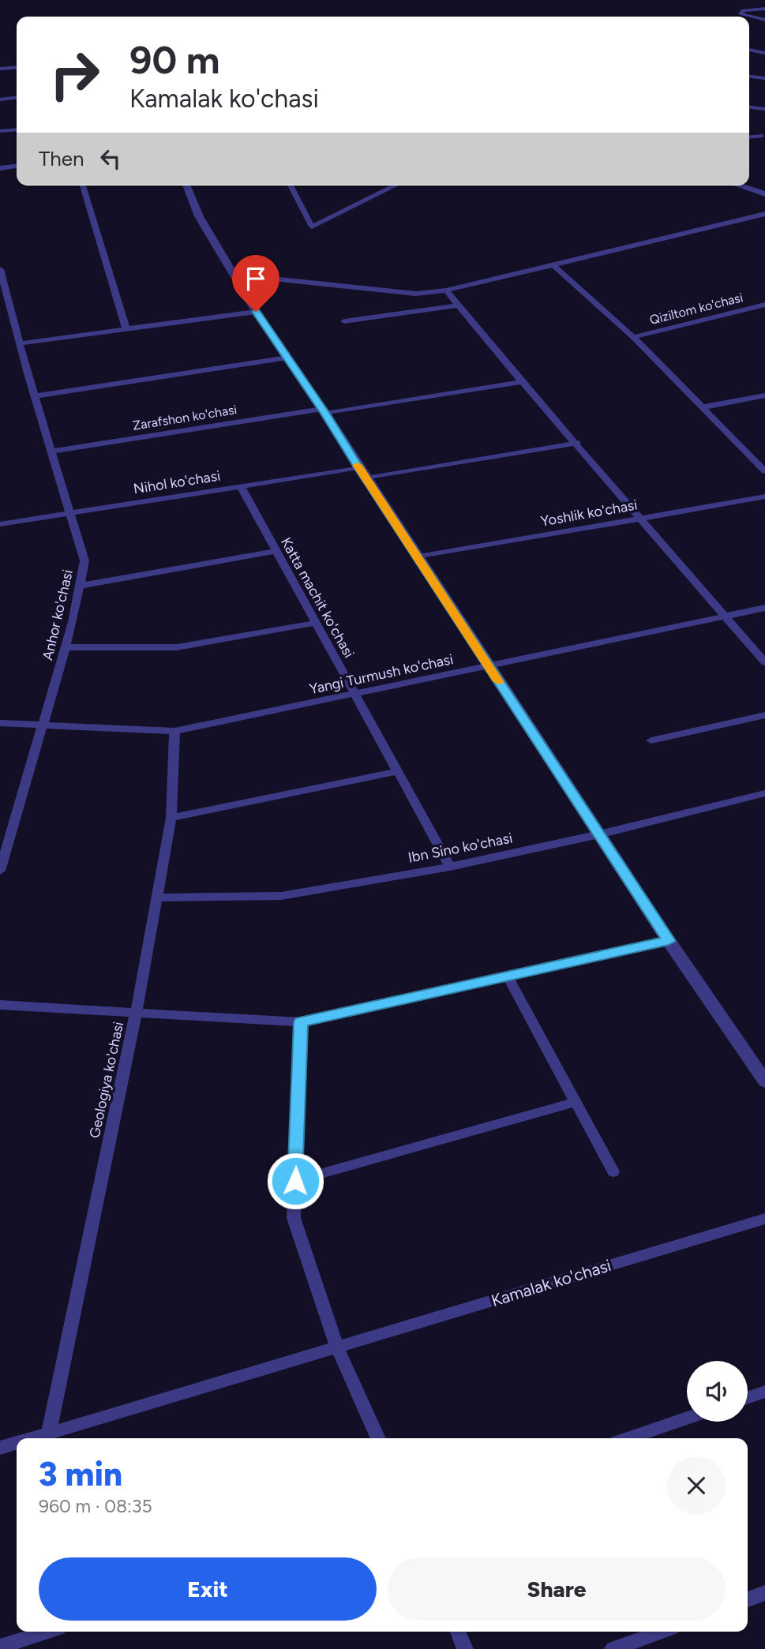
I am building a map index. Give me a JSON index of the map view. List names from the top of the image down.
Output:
{
  "streets": {
    "street": [
      "Qiziltom ko'chasi",
      "Zarafshon ko'chasi",
      "Nihol ko'chasi",
      "Yoshlik ko'chasi",
      "Katta machit ko'chasi",
      "Anhor ko'chasi",
      "Yangi Turmush ko'chasi",
      "Ibn Sino ko'chasi",
      "Geologiya ko'chasi",
      "Kamalak ko'chasi"
    ]
  },
  "crossings": [
    ["Zarafshon ko'chasi", "Anhor ko'chasi"],
    ["Nihol ko'chasi", "Katta machit ko'chasi"],
    ["Nihol ko'chasi", "Anhor ko'chasi"],
    ["Katta machit ko'chasi", "Yangi Turmush ko'chasi"],
    ["Katta machit ko'chasi", "Ibn Sino ko'chasi"],
    ["Anhor ko'chasi", "Yangi Turmush ko'chasi"],
    ["Yangi Turmush ko'chasi", "Geologiya ko'chasi"],
    ["Ibn Sino ko'chasi", "Geologiya ko'chasi"],
    ["Geologiya ko'chasi", "Kamalak ko'chasi"]
  ],
  "page": {
    "turn": ["90 m", "Kamalak ko'chasi"],
    "then": "Then",
    "heading": ["3 min", "960 m · 08:35"],
    "buttons": ["Exit", "Share"]
  }
}
